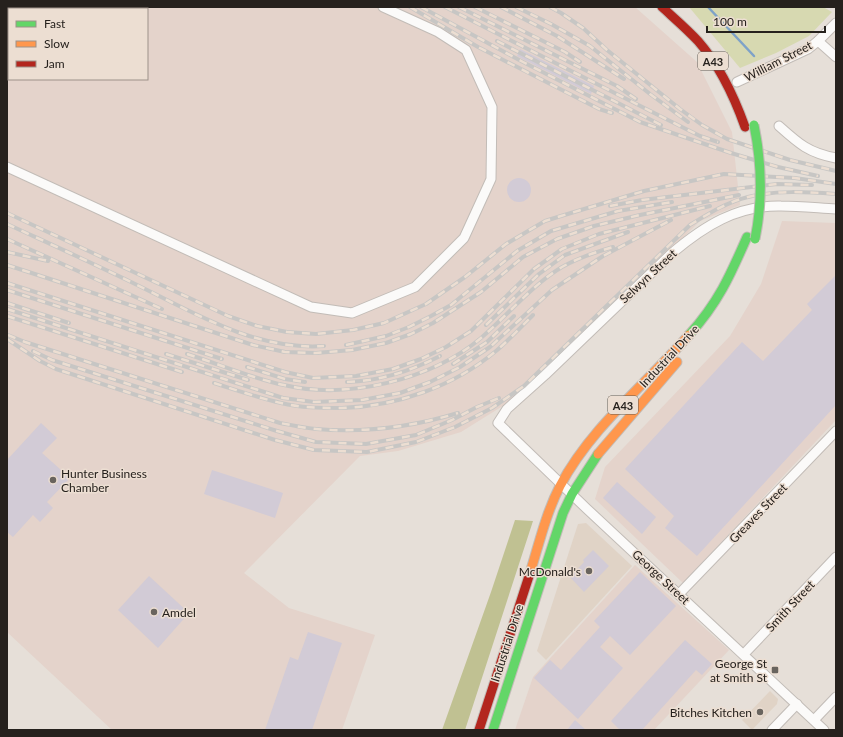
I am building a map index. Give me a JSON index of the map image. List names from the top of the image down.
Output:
{
  "streets": {
    "highway": ["A43", "Industrial Drive"],
    "street": [
      "William Street",
      "Selwyn Street",
      "Greaves Street",
      "George Street",
      "Smith Street"
    ]
  },
  "crossings": [
    ["William Street", "Industrial Drive"],
    ["Selwyn Street", "George Street"],
    ["Industrial Drive", "George Street"],
    ["Greaves Street", "George Street"],
    ["George Street", "Smith Street"]
  ],
  "places": {
    "other": [
      "Hunter Business Chamber",
      "McDonald's",
      "Amdel",
      "Bitches Kitchen"
    ],
    "transit": ["George St at Smith St"]
  },
  "legend": ["Fast", "Slow", "Jam"],
  "scale_bar": "100 m"
}
